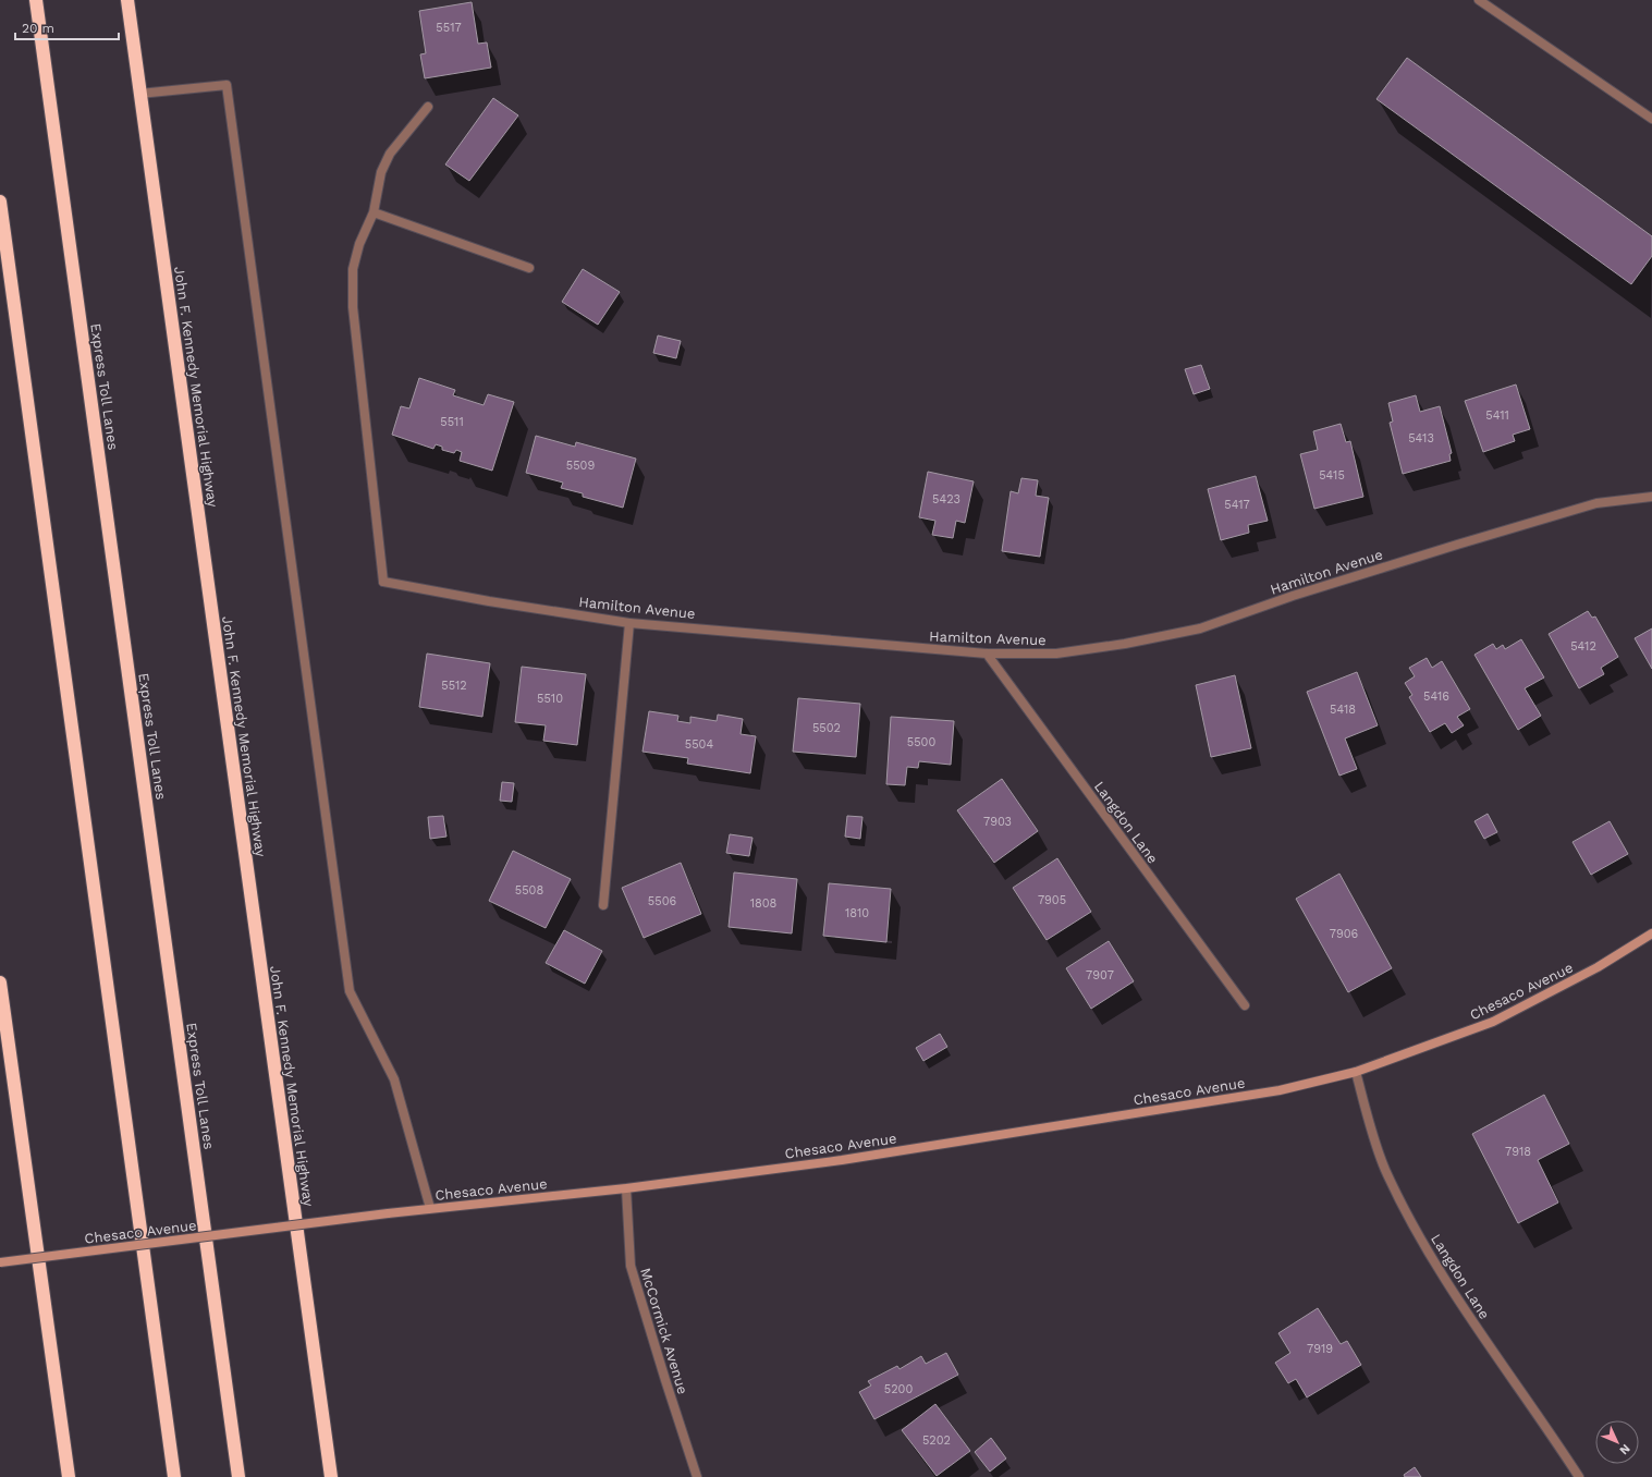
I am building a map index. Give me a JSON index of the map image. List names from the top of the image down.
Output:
{
  "streets": {
    "highway": ["Express Toll Lanes", "John F. Kennedy Memorial Highway"],
    "street": [
      "Hamilton Avenue",
      "Langdon Lane",
      "Chesaco Avenue",
      "McCormick Avenue"
    ]
  },
  "crossings": [
    ["Hamilton Avenue", "Langdon Lane"],
    ["Langdon Lane", "Chesaco Avenue"],
    ["Chesaco Avenue", "McCormick Avenue"]
  ],
  "house_numbers": [
    "5517",
    "5411",
    "5511",
    "5413",
    "5509",
    "5415",
    "5423",
    "5417",
    "5412",
    "5512",
    "5416",
    "5510",
    "5418",
    "5502",
    "5500",
    "5504",
    "7903",
    "5508",
    "7905",
    "5506",
    "1808",
    "1810",
    "7906",
    "7907",
    "7918",
    "7919",
    "5200",
    "5202"
  ],
  "scale_bar": "20 m",
  "north": "bottom right"
}
